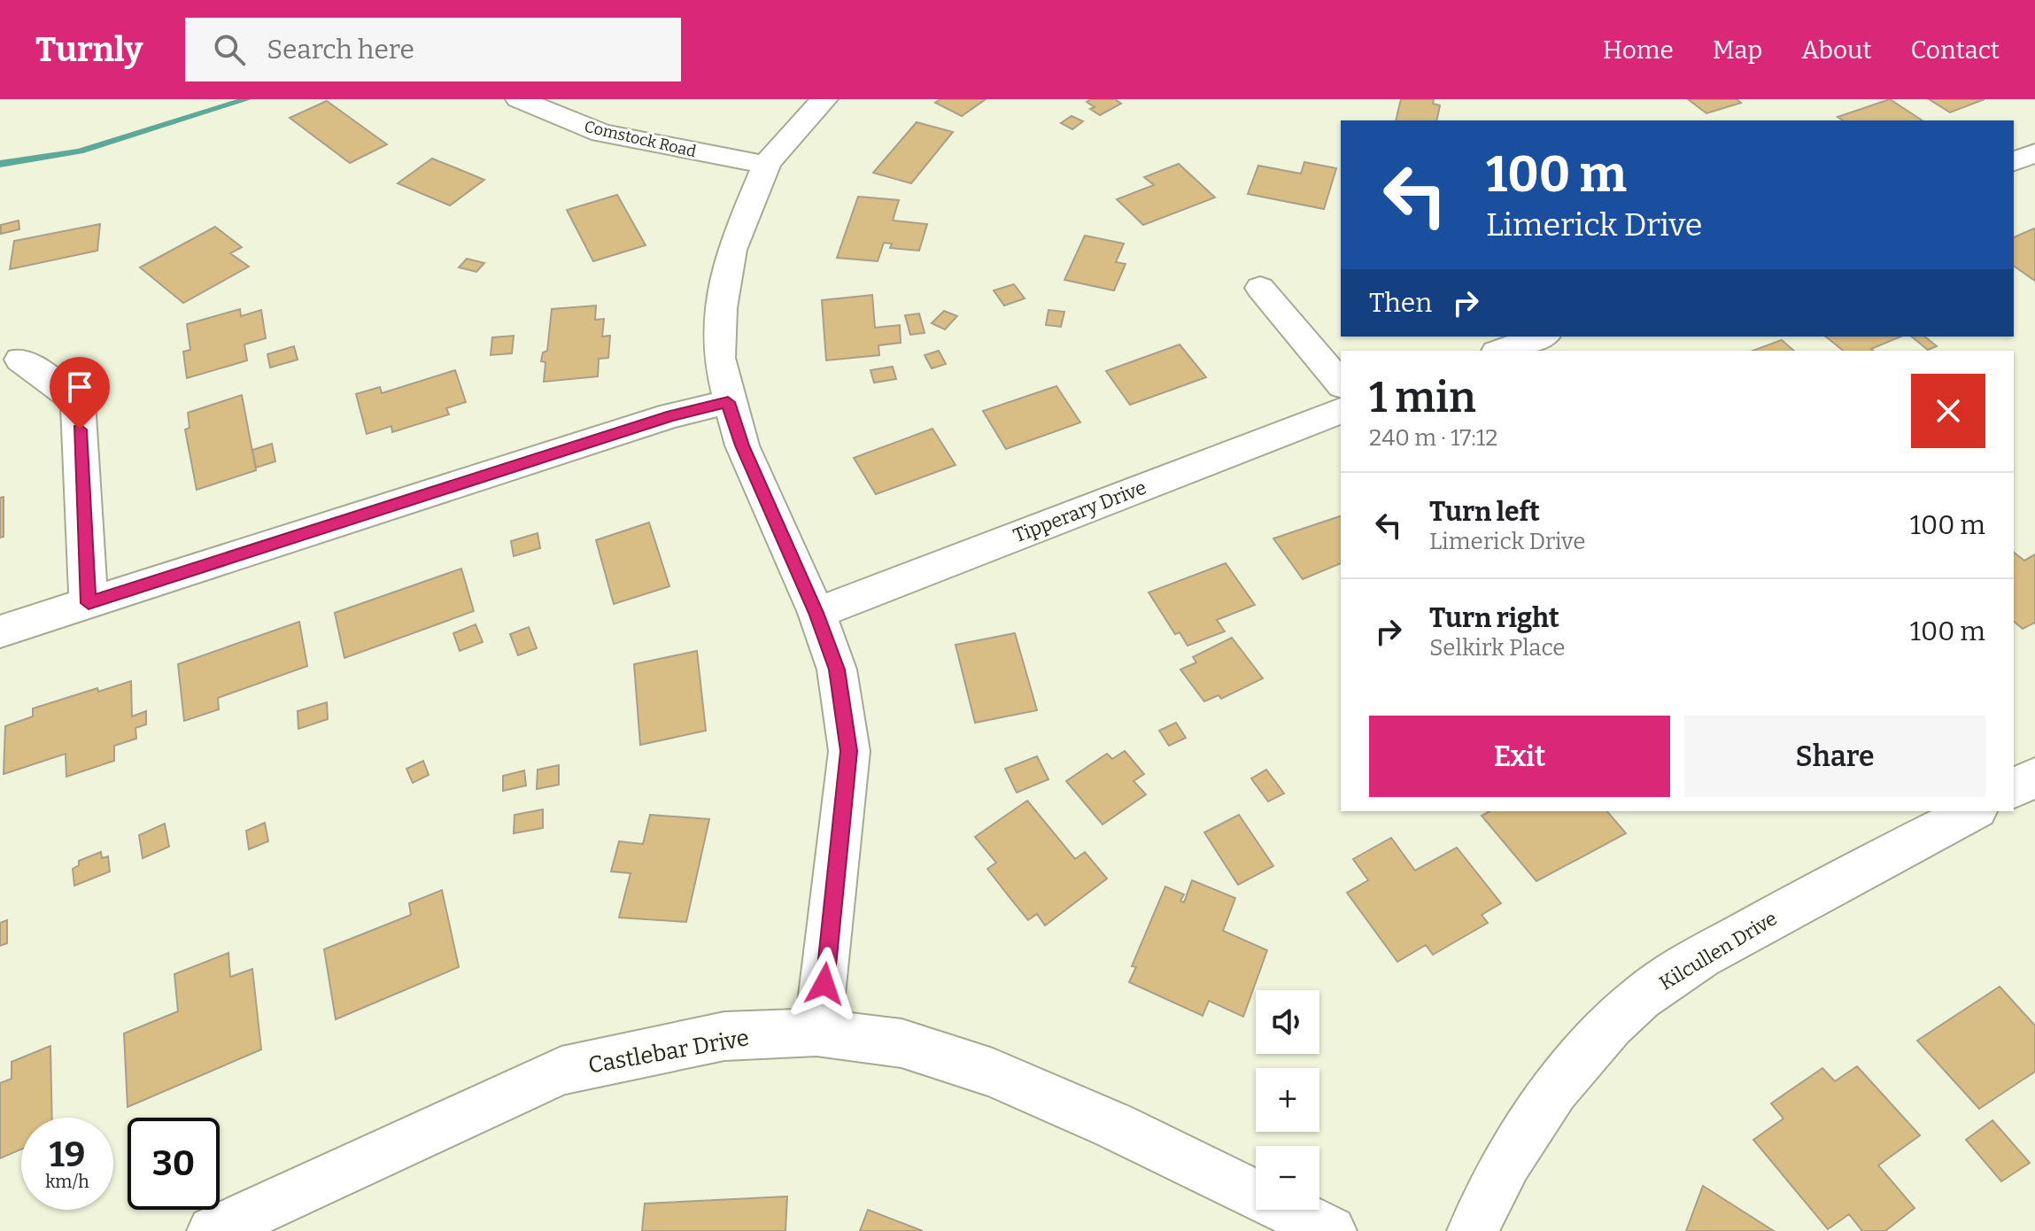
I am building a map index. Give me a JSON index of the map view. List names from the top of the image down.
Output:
{
  "streets": {
    "street": [
      "Comstock Road",
      "Tipperary Drive",
      "Kilcullen Drive",
      "Castlebar Drive"
    ]
  },
  "page": {
    "header": "Turnly",
    "search": "Search here",
    "nav": [
      "Home",
      "Map",
      "About",
      "Contact"
    ],
    "turn": ["100 m", "Limerick Drive"],
    "then": "Then",
    "heading": ["1 min", "240 m · 17:12"],
    "list": [
      {
        "name": "Turn left",
        "note": "Limerick Drive",
        "value": "100 m"
      },
      {
        "name": "Turn right",
        "note": "Selkirk Place",
        "value": "100 m"
      }
    ],
    "buttons": ["Exit", "Share"],
    "map_buttons": ["+", "−"],
    "speed": "19 km/h",
    "limit": "30"
  }
}
